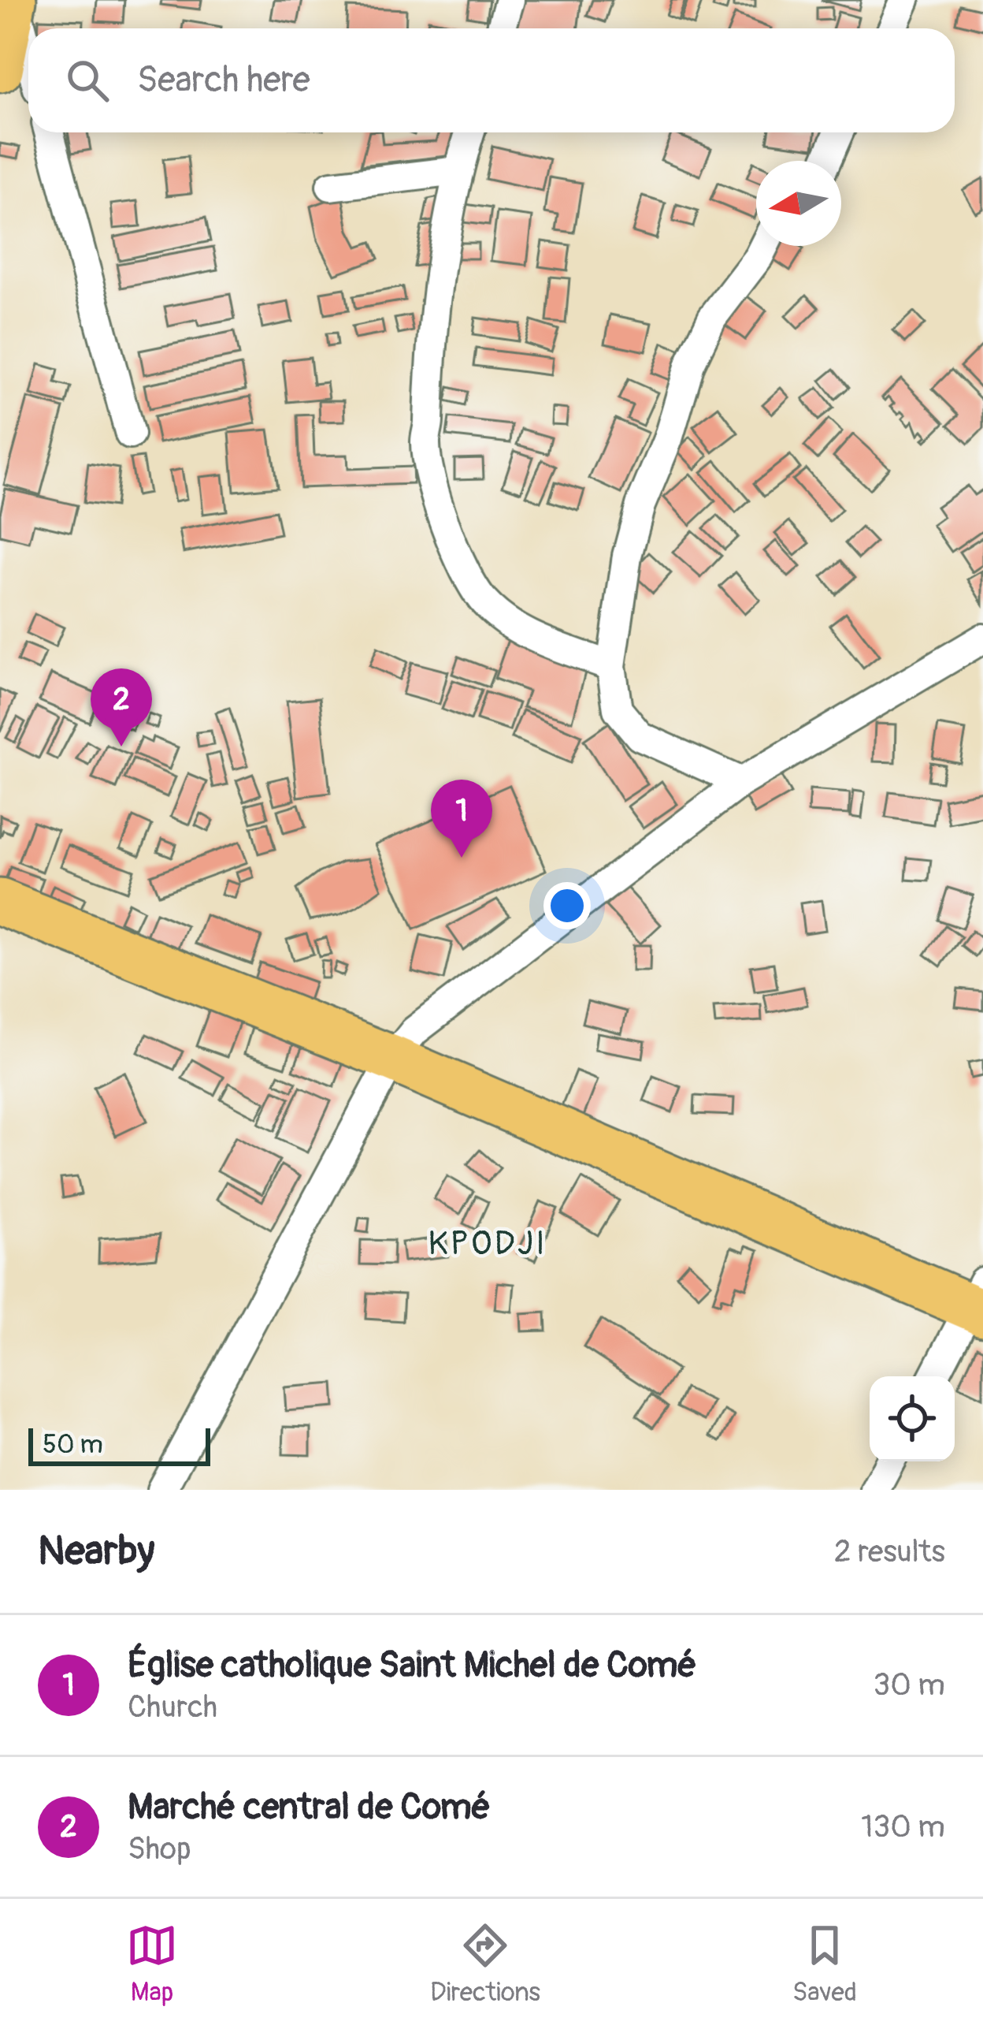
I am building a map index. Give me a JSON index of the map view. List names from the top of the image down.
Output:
{
  "districts": ["KPODJI"],
  "scale_bar": "50 m",
  "north": "left",
  "page": {
    "search": "Search here",
    "pins": ["2", "1"],
    "scale": "50 m",
    "heading": ["Nearby", "2 results"],
    "list": [
      {
        "mark": "1",
        "name": "Église catholique Saint Michel de Comé",
        "note": "Church",
        "value": "30 m"
      },
      {
        "mark": "2",
        "name": "Marché central de Comé",
        "note": "Shop",
        "value": "130 m"
      }
    ],
    "nav": ["Map", "Directions", "Saved"]
  }
}
